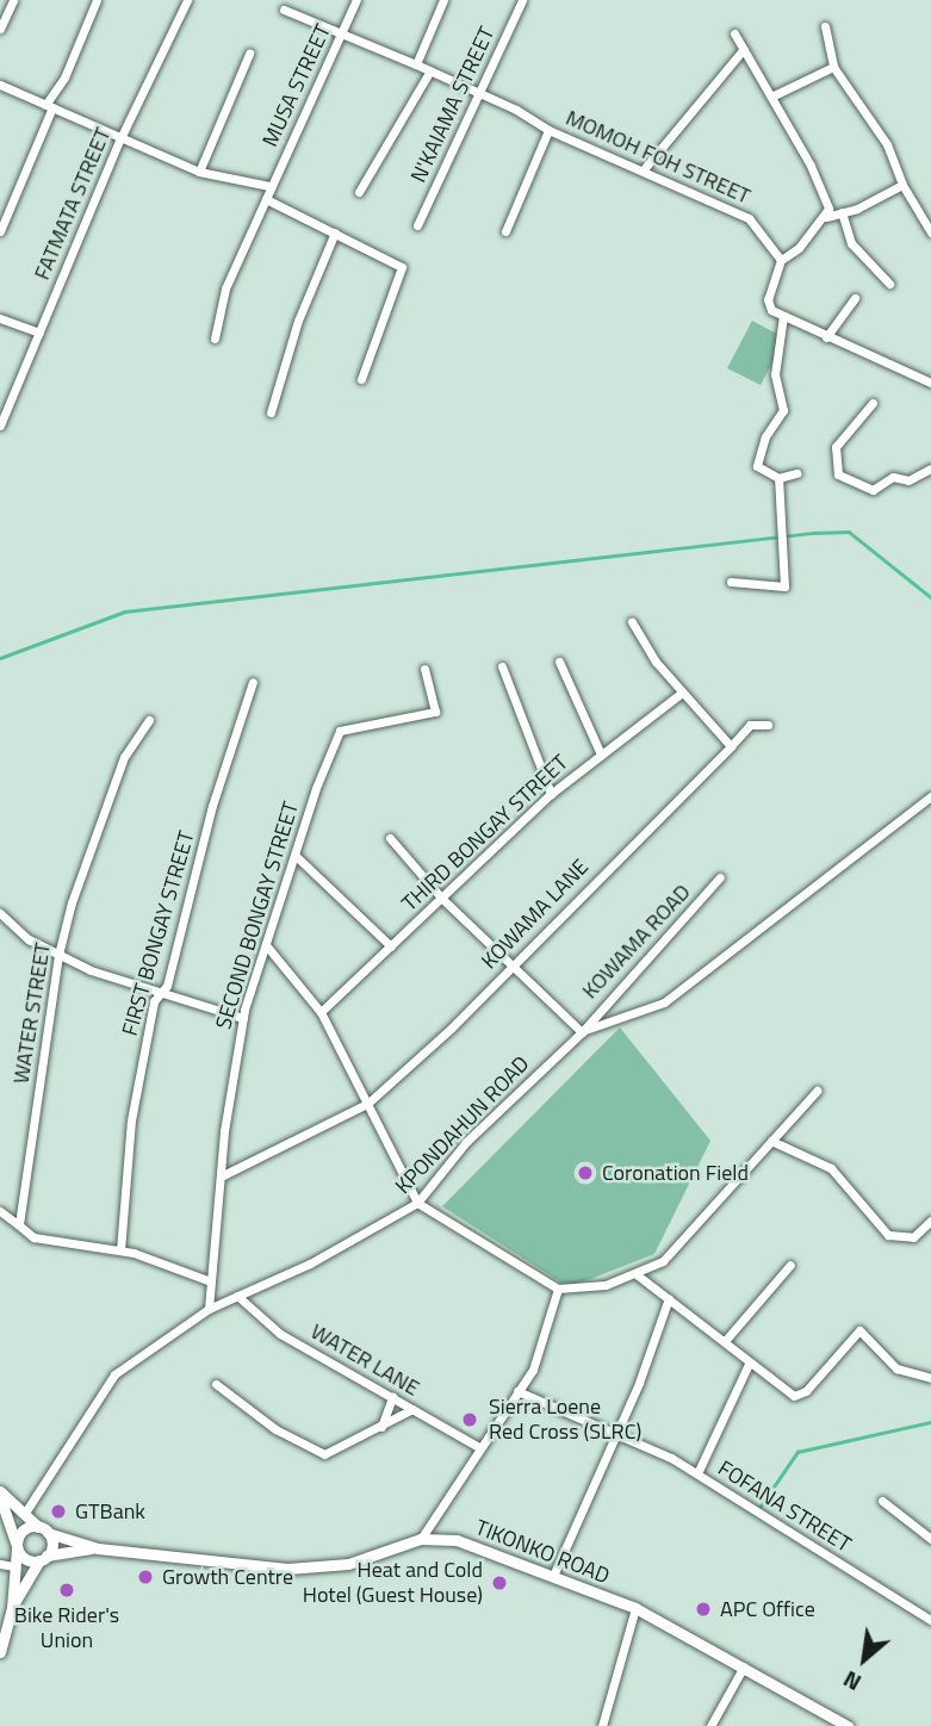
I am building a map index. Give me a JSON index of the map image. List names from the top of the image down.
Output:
{
  "streets": {
    "street": [
      "MUSA STREET",
      "N'KAIAMA STREET",
      "MOMOH FOH STREET",
      "FATMATA STREET",
      "THIRD BONGAY STREET",
      "KOWAMA LANE",
      "SECOND BONGAY STREET",
      "FIRST BONGAY STREET",
      "KOWAMA ROAD",
      "WATER STREET",
      "KPONDAHUN ROAD",
      "WATER LANE",
      "FOFANA STREET",
      "TIKONKO ROAD"
    ]
  },
  "crossings": [
    ["MUSA STREET", "MOMOH FOH STREET"],
    ["N'KAIAMA STREET", "MOMOH FOH STREET"],
    ["KOWAMA LANE", "SECOND BONGAY STREET"],
    ["SECOND BONGAY STREET", "KPONDAHUN ROAD"],
    ["KOWAMA ROAD", "KPONDAHUN ROAD"],
    ["KPONDAHUN ROAD", "WATER LANE"]
  ],
  "places": [
    "Coronation Field",
    "Sierra Loene Red Cross (SLRC)",
    "GTBank",
    "Growth Centre",
    "Heat and Cold Hotel (Guest House)",
    "Bike Rider's Union",
    "APC Office"
  ],
  "north": "bottom left"
}
